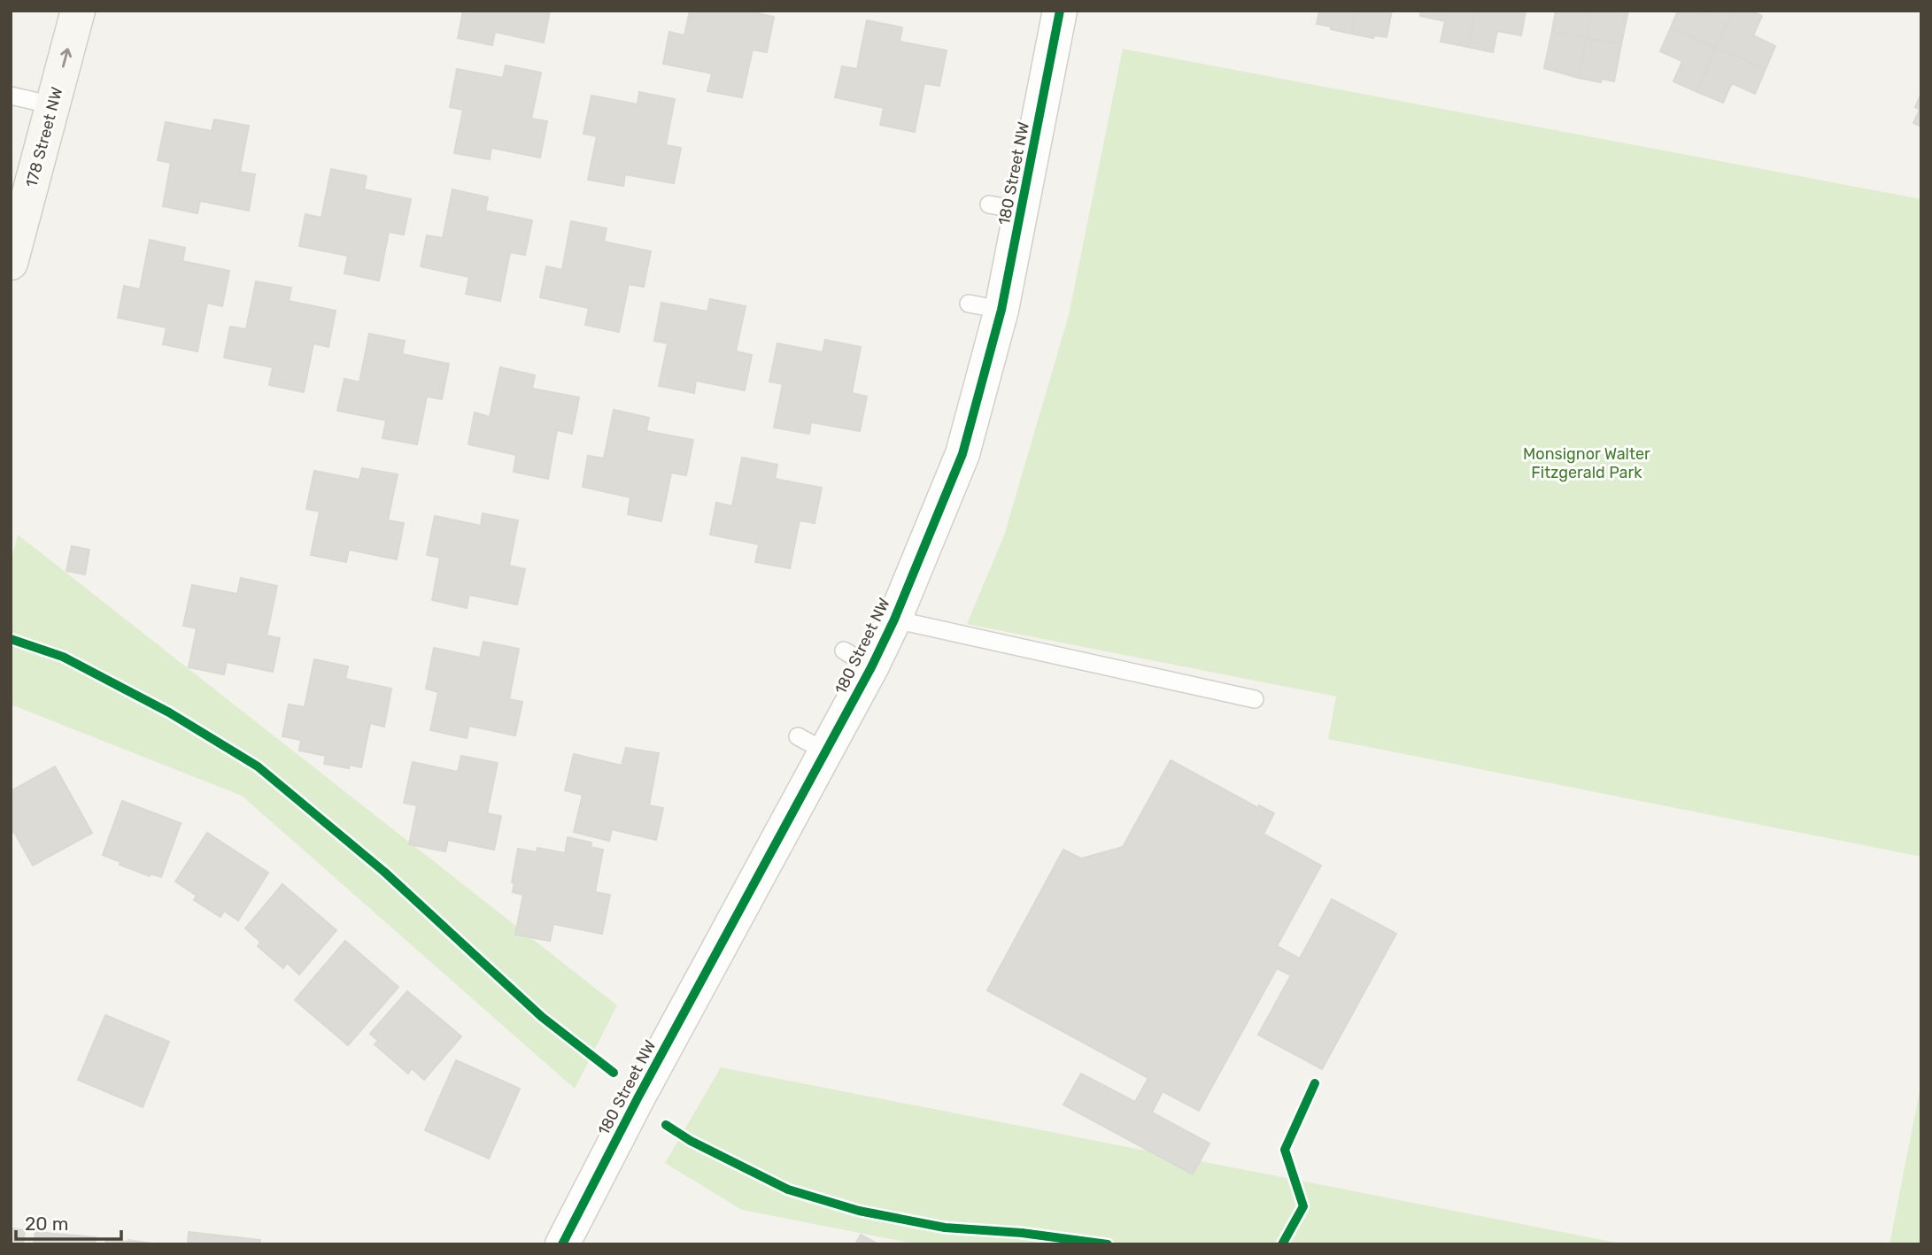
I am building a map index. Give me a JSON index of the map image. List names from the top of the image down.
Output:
{
  "streets": {
    "main road": ["178 Street NW"],
    "street": ["180 Street NW"]
  },
  "one_way": ["178 Street NW"],
  "parks": ["Monsignor Walter Fitzgerald Park"],
  "scale_bar": "20 m"
}
